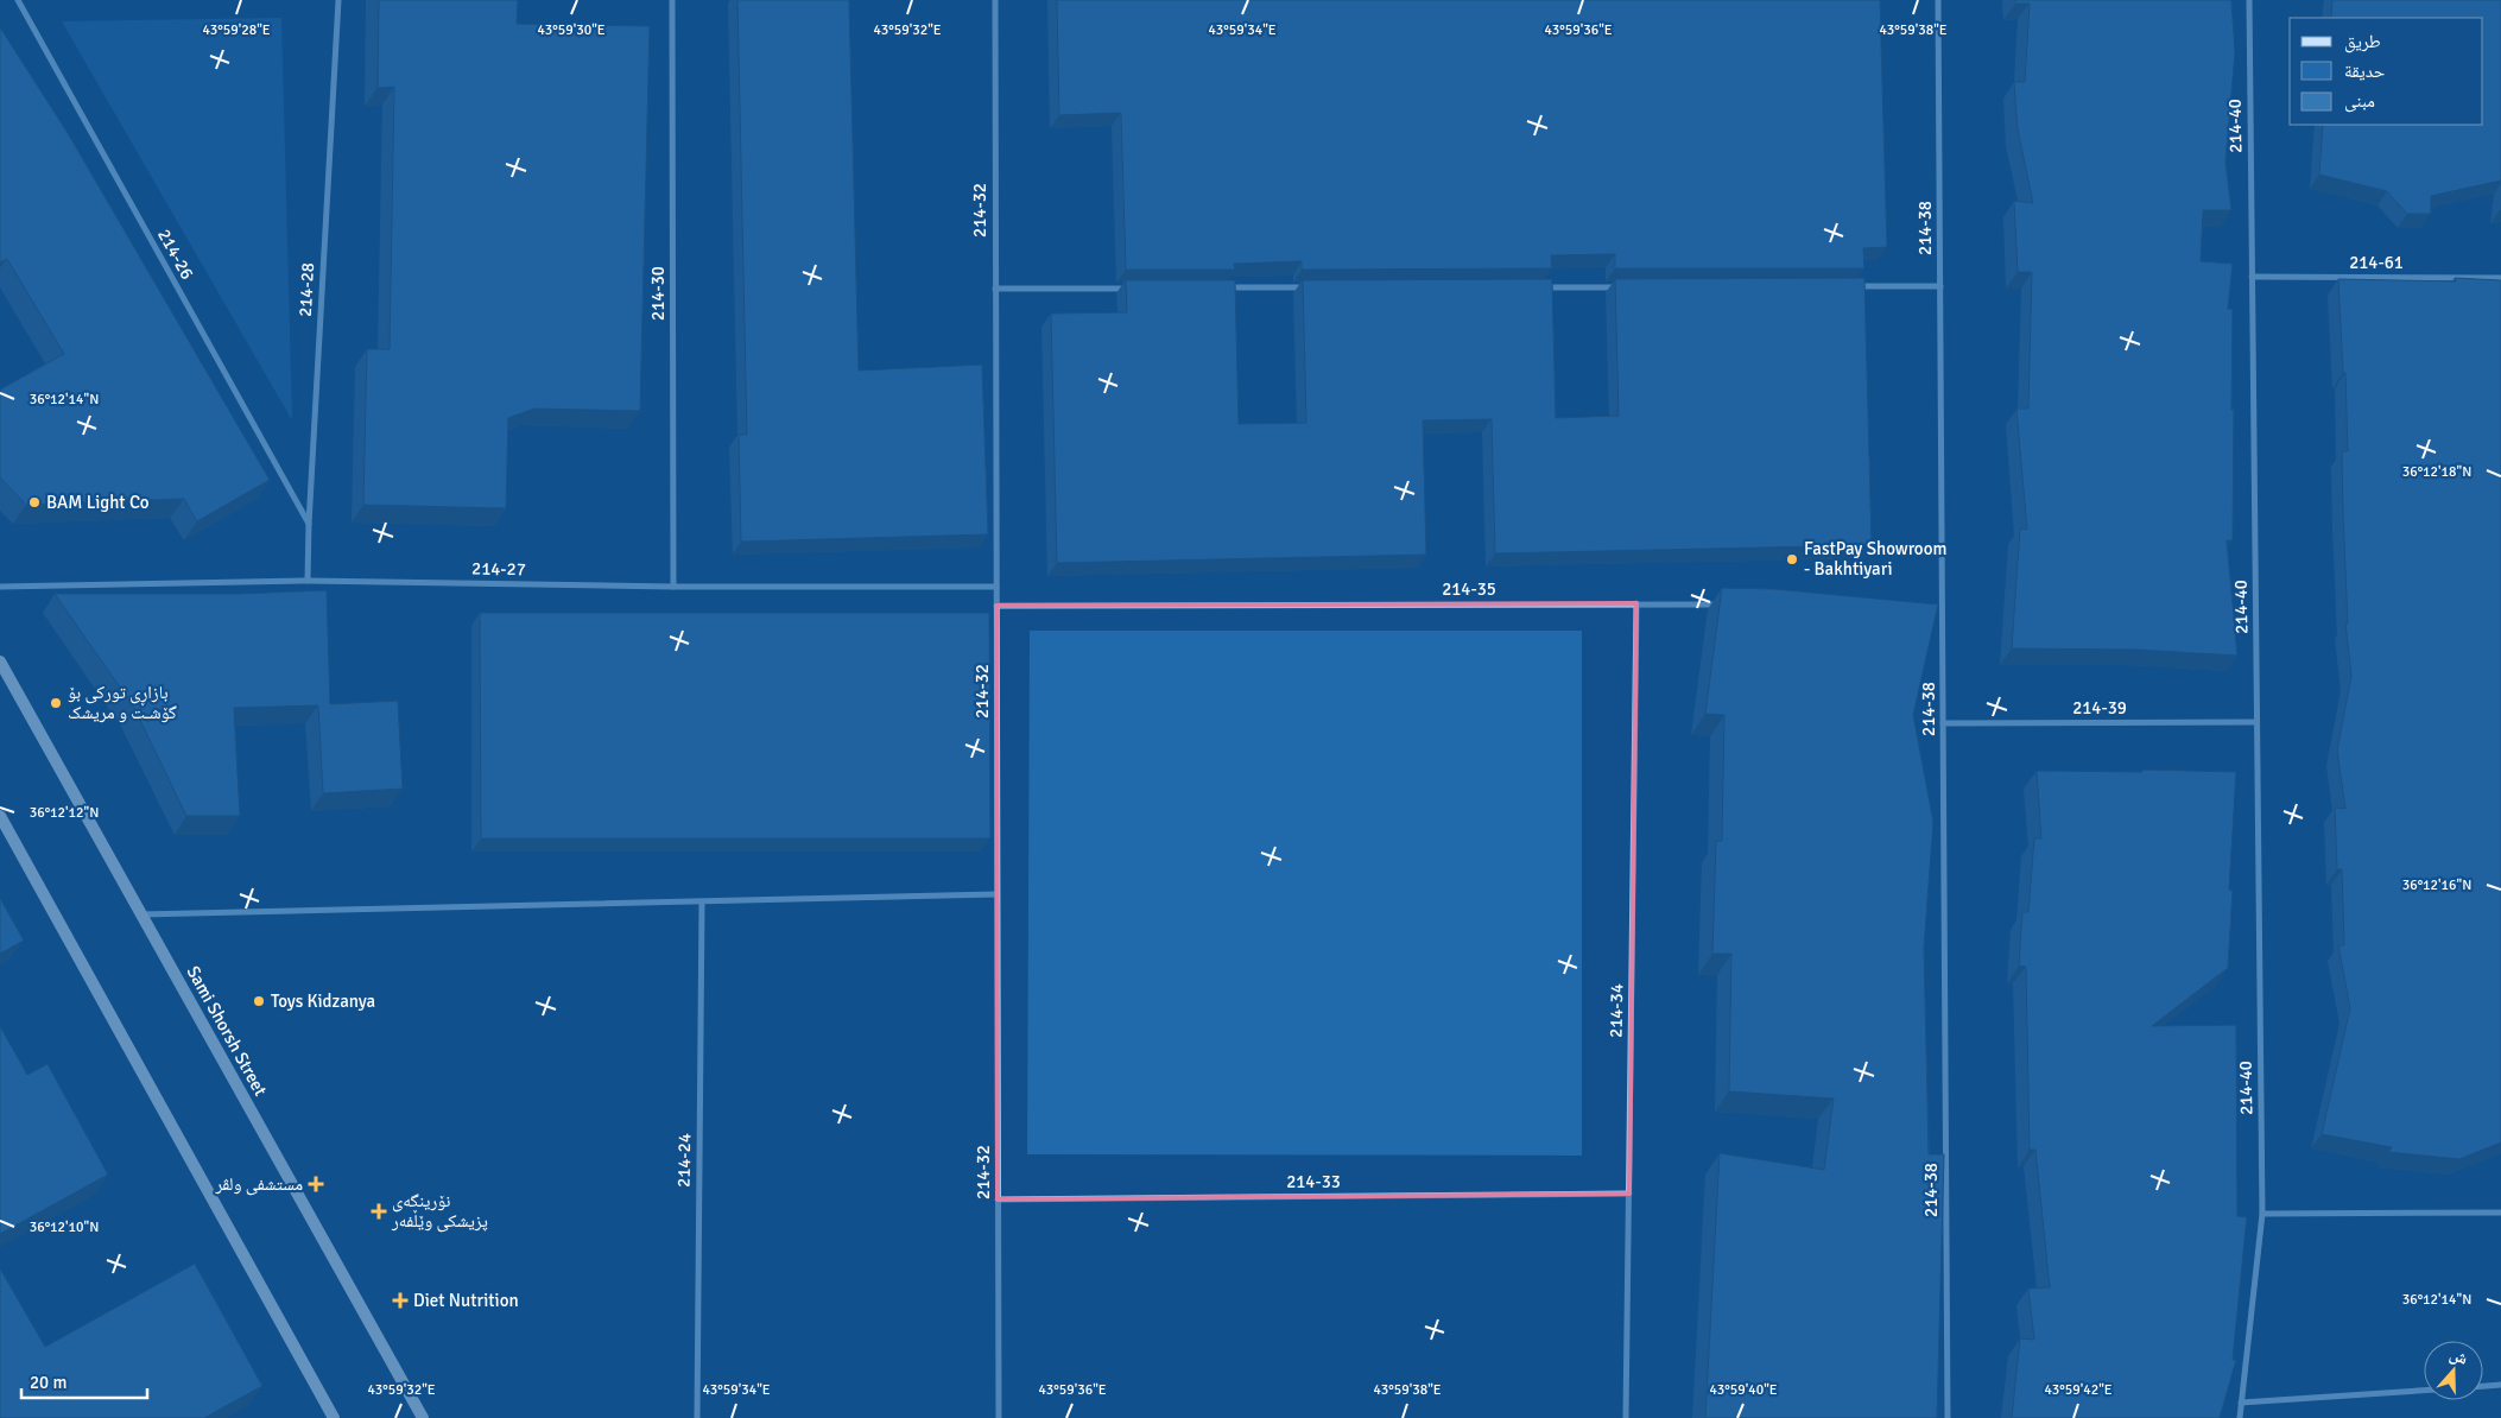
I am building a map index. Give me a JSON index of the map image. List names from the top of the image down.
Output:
{
  "streets": {
    "main road": ["Sami Shorsh Street"],
    "street": [
      "214-40",
      "214-32",
      "214-38",
      "214-26",
      "214-61",
      "214-28",
      "214-30",
      "214-27",
      "214-35",
      "214-39",
      "214-34",
      "214-24",
      "214-33"
    ]
  },
  "crossings": [
    ["214-40", "214-61"],
    ["214-40", "214-39"],
    ["214-32", "214-27"],
    ["214-32", "214-35"],
    ["214-32", "214-33"],
    ["214-38", "214-39"],
    ["214-26", "214-28"],
    ["214-28", "214-27"],
    ["214-30", "214-27"],
    ["214-35", "214-34"],
    ["214-34", "214-33"]
  ],
  "places": {
    "other": [
      "BAM Light Co",
      "FastPay Showroom - Bakhtiyari",
      "بازاڕی تورکی بۆ گۆشـت و مریشک",
      "Toys Kidzanya"
    ],
    "health": ["مستشفى ولڤر", "نۆرینگەی پزیشکی وێڵفەر", "Diet Nutrition"]
  },
  "legend": ["طريق", "حديقة", "مبنى"],
  "scale_bar": "20 m",
  "north": "top",
  "coordinates": [
    "43°59'28\"E",
    "43°59'30\"E",
    "43°59'32\"E",
    "43°59'34\"E",
    "43°59'36\"E",
    "43°59'38\"E",
    "36°12'14\"N",
    "36°12'18\"N",
    "36°12'12\"N",
    "36°12'16\"N",
    "36°12'10\"N",
    "43°59'40\"E",
    "43°59'42\"E"
  ]
}
